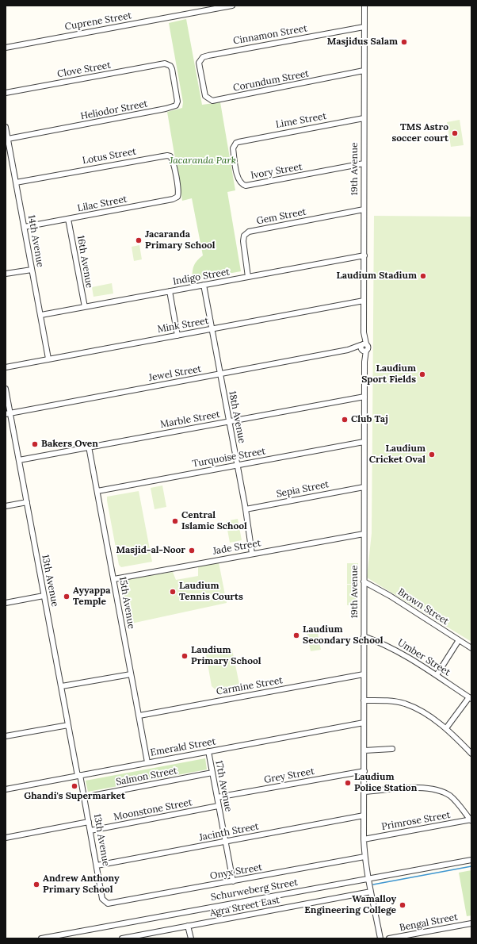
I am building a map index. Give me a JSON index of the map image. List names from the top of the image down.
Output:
{
  "streets": {
    "street": [
      "Cuprene Street",
      "Cinnamon Street",
      "Clove Street",
      "Corundum Street",
      "Heliodor Street",
      "Lime Street",
      "Lotus Street",
      "19th Avenue",
      "Ivory Street",
      "Lilac Street",
      "Gem Street",
      "14th Avenue",
      "16th Avenue",
      "Indigo Street",
      "Mink Street",
      "Jewel Street",
      "18th Avenue",
      "Marble Street",
      "Turquoise Street",
      "Sepia Street",
      "Jade Street",
      "13th Avenue",
      "15th Avenue",
      "Brown Street",
      "Umber Street",
      "Carmine Street",
      "Emerald Street",
      "Grey Street",
      "Salmon Street",
      "17th Avenue",
      "Moonstone Street",
      "Primrose Street",
      "Jacinth Street",
      "Onyx Street",
      "Schurweberg Street",
      "Agra Street East",
      "Bengal Street"
    ]
  },
  "crossings": [
    ["Cinnamon Street", "Corundum Street"],
    ["Cinnamon Street", "19th Avenue"],
    ["Clove Street", "Heliodor Street"],
    ["Corundum Street", "19th Avenue"],
    ["Heliodor Street", "14th Avenue"],
    ["Lime Street", "19th Avenue"],
    ["Lime Street", "Ivory Street"],
    ["Lotus Street", "Lilac Street"],
    ["Lotus Street", "14th Avenue"],
    ["19th Avenue", "Ivory Street"],
    ["19th Avenue", "Gem Street"],
    ["19th Avenue", "Indigo Street"],
    ["19th Avenue", "Mink Street"],
    ["19th Avenue", "Jewel Street"],
    ["19th Avenue", "Marble Street"],
    ["19th Avenue", "Turquoise Street"],
    ["19th Avenue", "Sepia Street"],
    ["19th Avenue", "Jade Street"],
    ["19th Avenue", "Brown Street"],
    ["19th Avenue", "Umber Street"],
    ["19th Avenue", "Carmine Street"],
    ["19th Avenue", "Emerald Street"],
    ["19th Avenue", "Grey Street"],
    ["19th Avenue", "Primrose Street"],
    ["19th Avenue", "Jacinth Street"],
    ["19th Avenue", "Onyx Street"],
    ["19th Avenue", "Schurweberg Street"],
    ["19th Avenue", "Agra Street East"],
    ["Lilac Street", "14th Avenue"],
    ["Lilac Street", "16th Avenue"],
    ["Gem Street", "Indigo Street"],
    ["14th Avenue", "Indigo Street"],
    ["14th Avenue", "Mink Street"],
    ["16th Avenue", "Indigo Street"],
    ["Indigo Street", "18th Avenue"],
    ["Mink Street", "18th Avenue"],
    ["Jewel Street", "18th Avenue"],
    ["Jewel Street", "13th Avenue"],
    ["18th Avenue", "Marble Street"],
    ["18th Avenue", "Turquoise Street"],
    ["18th Avenue", "Sepia Street"],
    ["18th Avenue", "Jade Street"],
    ["Marble Street", "13th Avenue"],
    ["Marble Street", "15th Avenue"],
    ["Turquoise Street", "15th Avenue"],
    ["Jade Street", "15th Avenue"],
    ["13th Avenue", "Emerald Street"],
    ["13th Avenue", "Salmon Street"],
    ["13th Avenue", "Moonstone Street"],
    ["13th Avenue", "Jacinth Street"],
    ["13th Avenue", "Onyx Street"],
    ["15th Avenue", "Carmine Street"],
    ["15th Avenue", "Emerald Street"],
    ["Emerald Street", "17th Avenue"],
    ["Grey Street", "17th Avenue"],
    ["Salmon Street", "17th Avenue"],
    ["17th Avenue", "Moonstone Street"],
    ["17th Avenue", "Jacinth Street"],
    ["17th Avenue", "Onyx Street"]
  ],
  "parks": ["Jacaranda Park"],
  "places": [
    "Masjidus Salam",
    "TMS Astro soccer court",
    "Jacaranda Primary School",
    "Laudium Stadium",
    "Laudium Sport Fields",
    "Club Taj",
    "Bakers Oven",
    "Laudium Cricket Oval",
    "Central Islamic School",
    "Masjid-al-Noor",
    "Laudium Tennis Courts",
    "Ayyappa Temple",
    "Laudium Secondary School",
    "Laudium Primary School",
    "Laudium Police Station",
    "Ghandi's Supermarket",
    "Andrew Anthony Primary School",
    "Wamalloy Engineering College"
  ]
}
